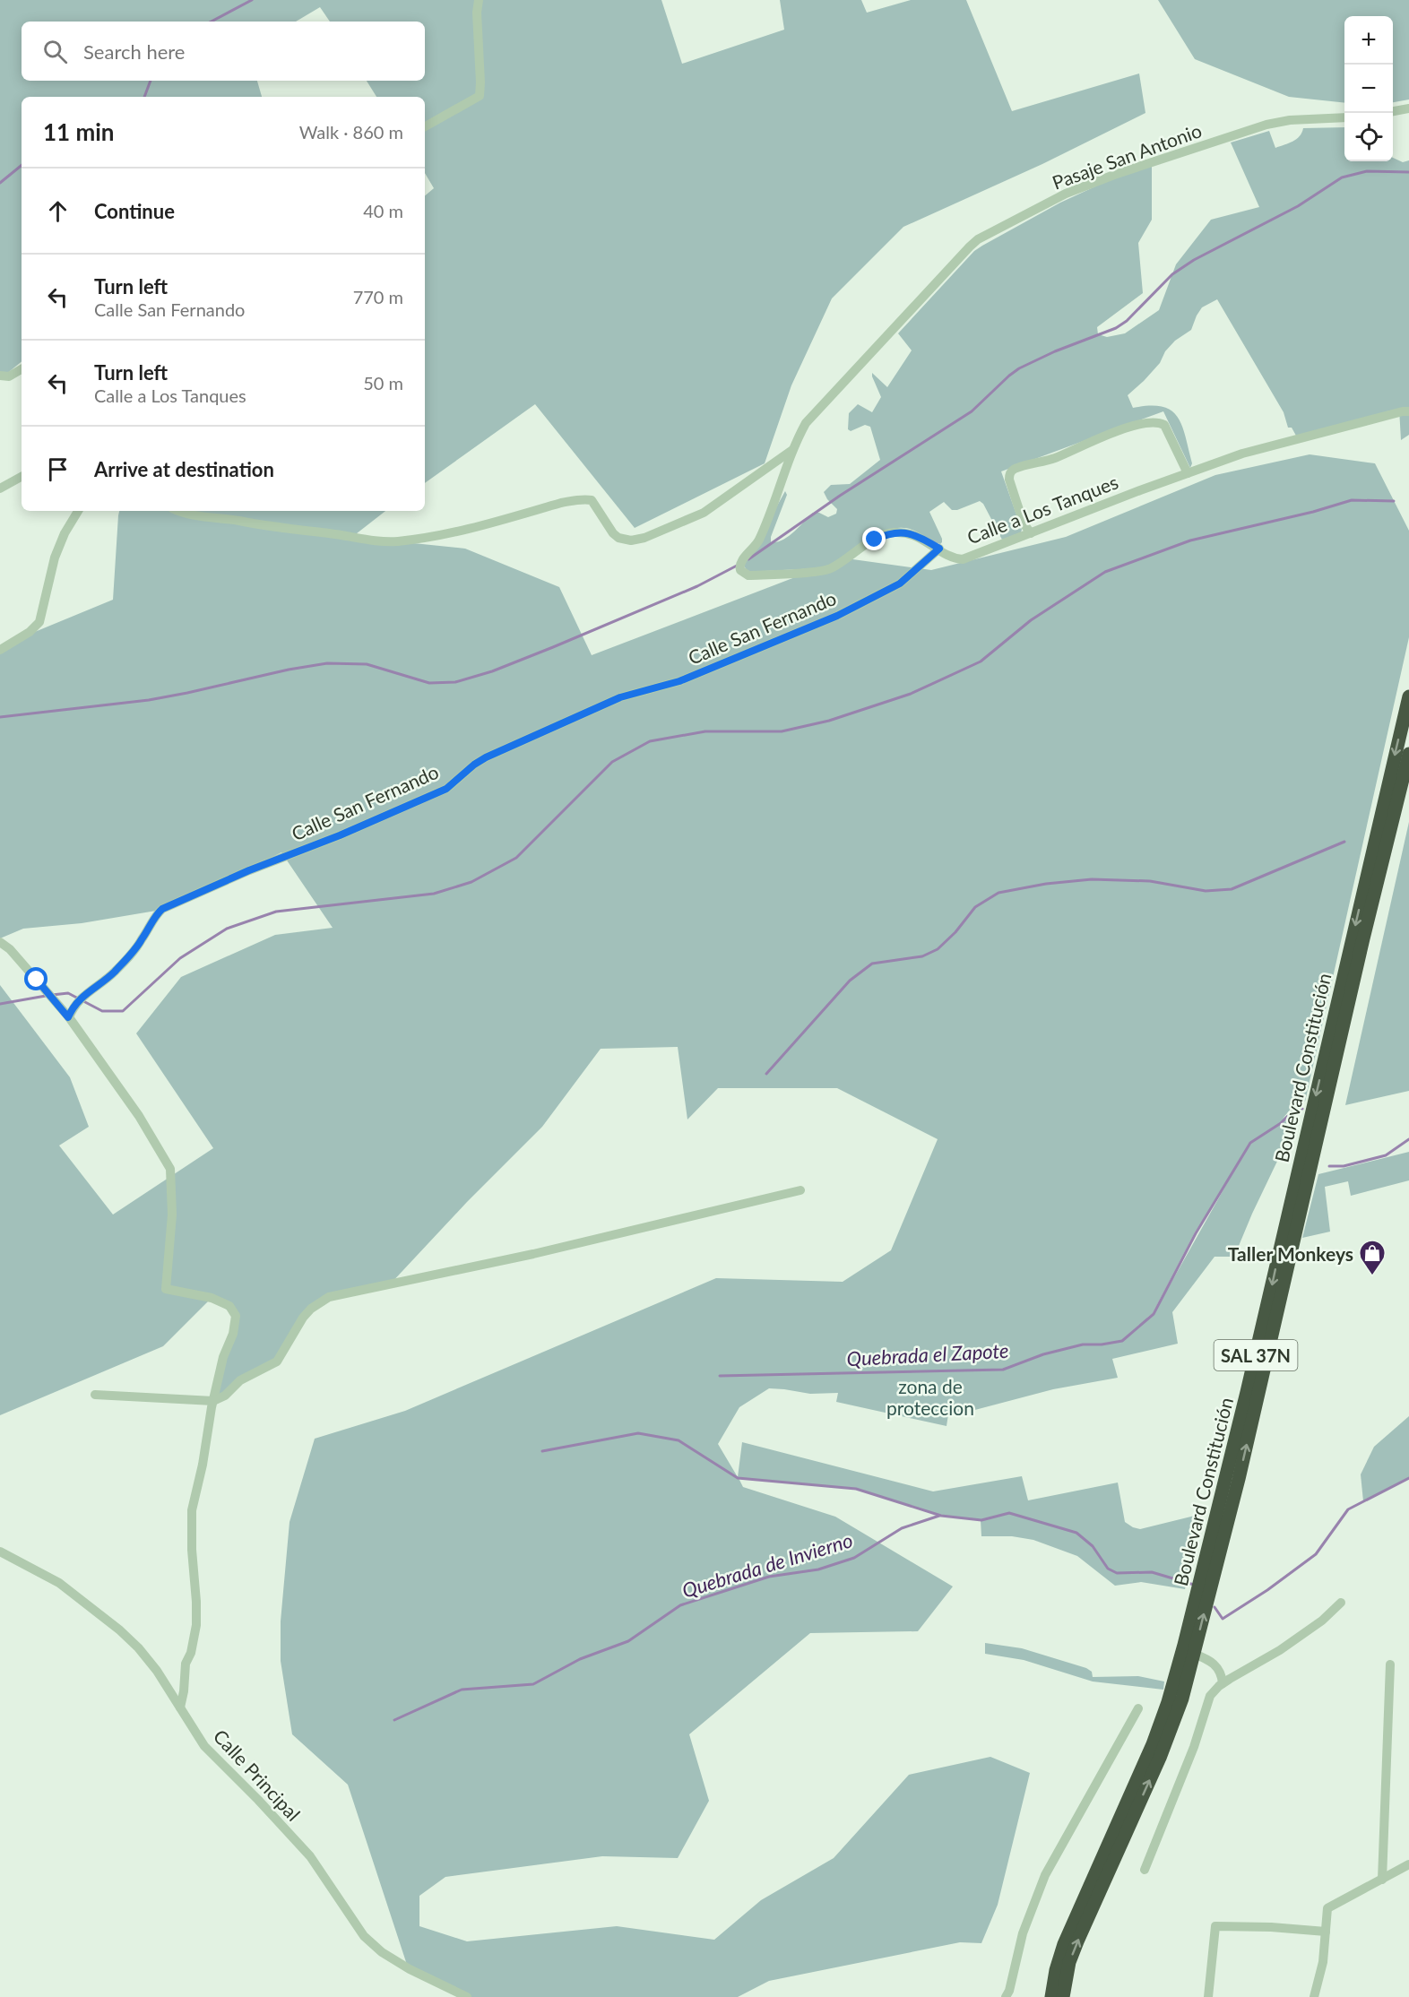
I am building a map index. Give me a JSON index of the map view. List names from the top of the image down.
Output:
{
  "streets": {
    "highway": ["Boulevard Constitución", "SAL 37N"],
    "street": [
      "Pasaje San Antonio",
      "Calle a Los Tanques",
      "Calle San Fernando",
      "Calle Principal"
    ]
  },
  "crossings": [
    ["Pasaje San Antonio", "Calle a Los Tanques"],
    ["Calle a Los Tanques", "Calle San Fernando"]
  ],
  "water": ["Quebrada el Zapote", "Quebrada de Invierno"],
  "parks": ["zona de proteccion"],
  "places": {
    "shop": ["Taller Monkeys"]
  },
  "page": {
    "map_buttons": ["+", "−"],
    "search": "Search here",
    "heading": ["11 min", "Walk · 860 m"],
    "list": [
      ["Continue", "40 m"],
      ["Turn left", "Calle San Fernando", "770 m"],
      ["Turn left", "Calle a Los Tanques", "50 m"],
      "Arrive at destination"
    ]
  }
}
